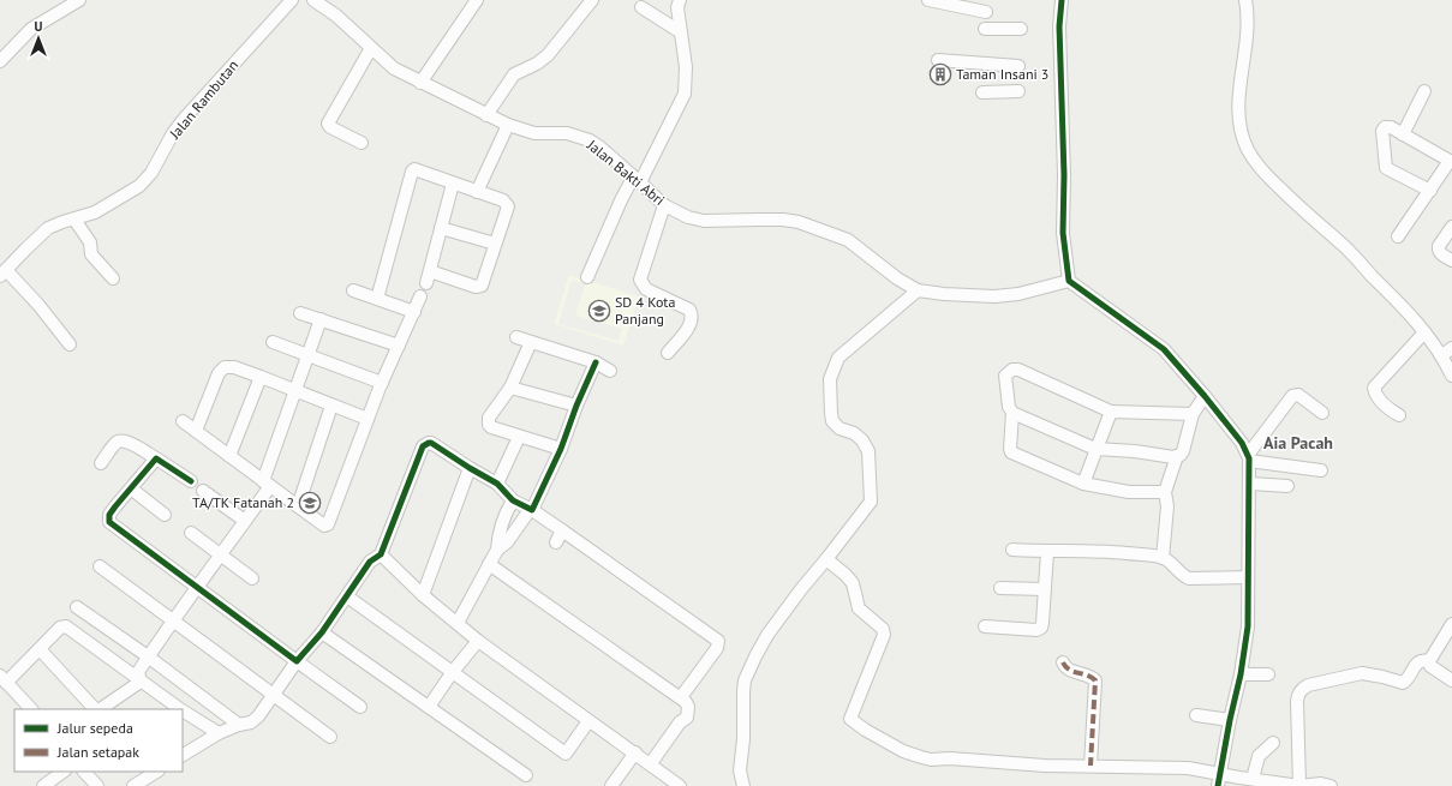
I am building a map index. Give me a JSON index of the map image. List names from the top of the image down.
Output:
{
  "streets": {
    "street": ["Jalan Rambutan", "Jalan Bakti Abri"]
  },
  "districts": ["Aia Pacah"],
  "places": {
    "building": ["Taman Insani 3"],
    "school or university": ["SD 4 Kota Panjang", "TA/TK Fatanah 2"]
  },
  "legend": ["Jalur sepeda", "Jalan setapak"],
  "north": "top"
}
